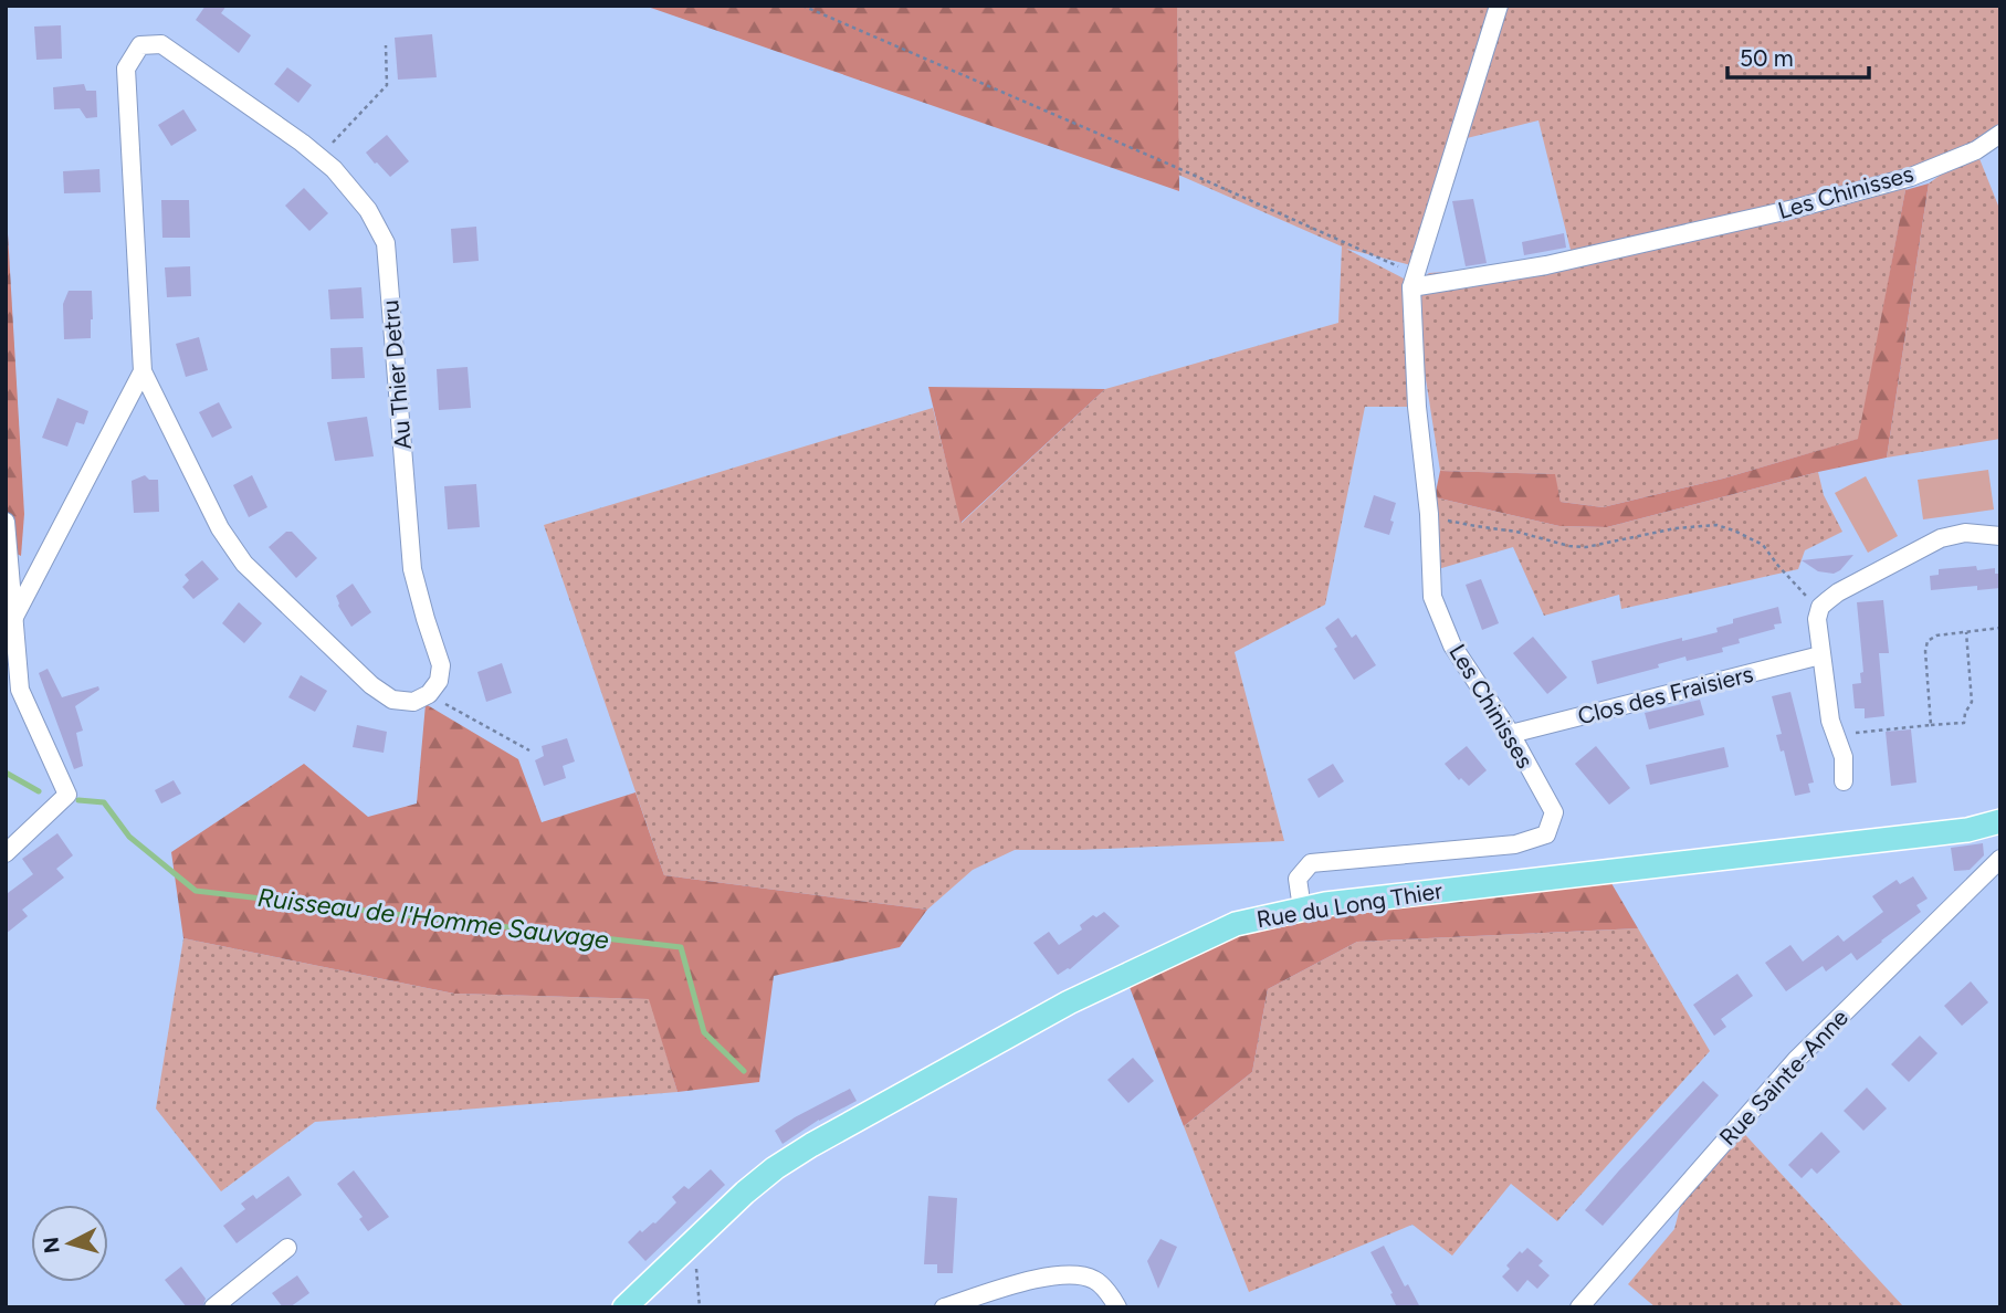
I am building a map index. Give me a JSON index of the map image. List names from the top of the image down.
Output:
{
  "streets": {
    "main road": ["Rue du Long Thier"],
    "street": [
      "Les Chinisses",
      "Au Thier Detru",
      "Clos des Fraisiers",
      "Rue Sainte-Anne"
    ]
  },
  "crossings": [
    ["Les Chinisses", "Clos des Fraisiers"],
    ["Les Chinisses", "Rue du Long Thier"]
  ],
  "water": ["Ruisseau de l'Homme Sauvage"],
  "scale_bar": "50 m",
  "north": "left"
}
